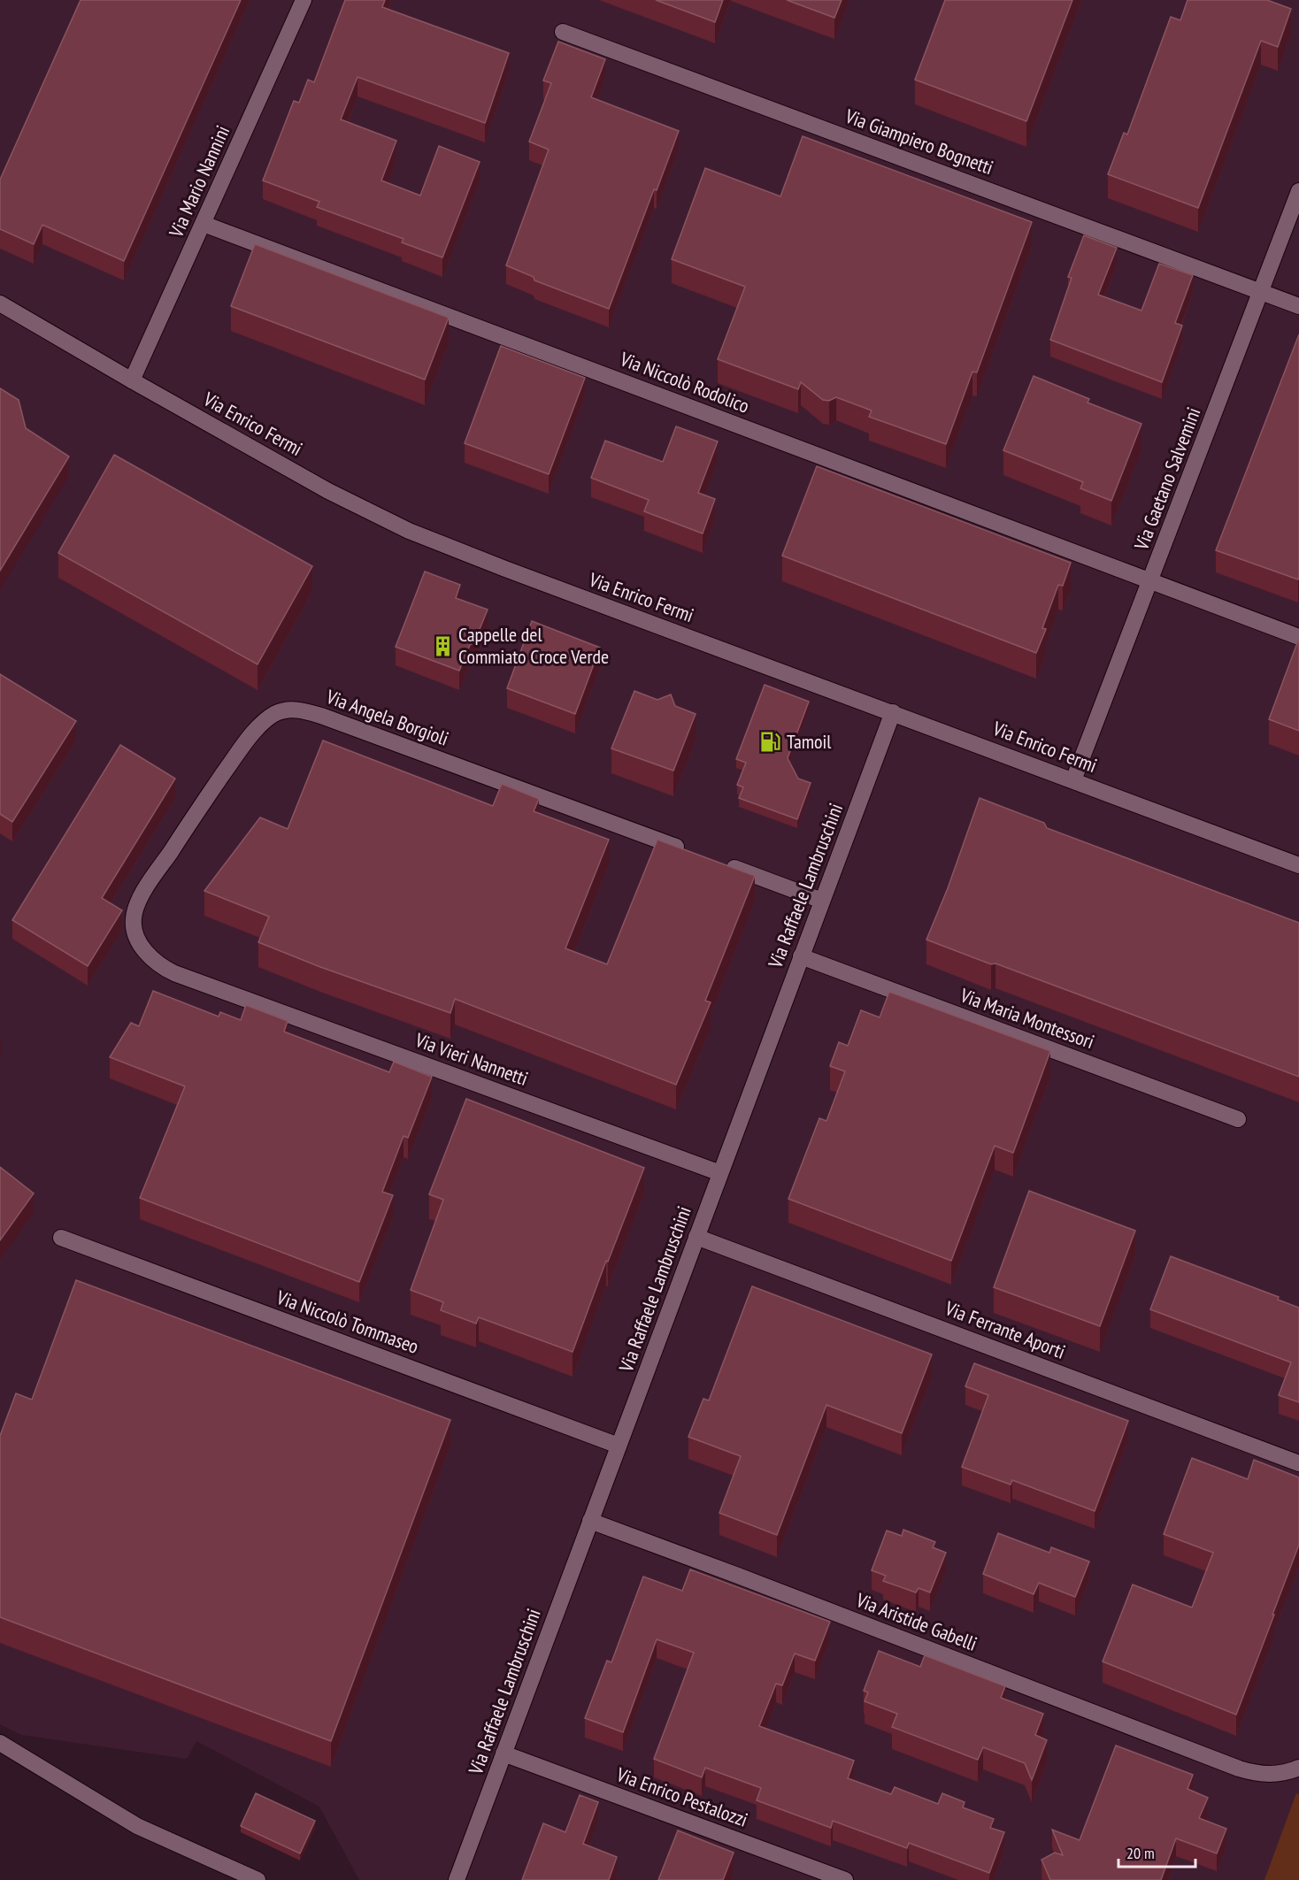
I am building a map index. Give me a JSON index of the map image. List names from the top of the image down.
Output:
{
  "streets": {
    "street": [
      "Via Giampiero Bognetti",
      "Via Mario Nannini",
      "Via Niccolò Rodolico",
      "Via Enrico Fermi",
      "Via Gaetano Salvemini",
      "Via Angela Borgioli",
      "Via Raffaele Lambruschini",
      "Via Maria Montessori",
      "Via Vieri Nannetti",
      "Via Niccolò Tommaseo",
      "Via Ferrante Aporti",
      "Via Aristide Gabelli",
      "Via Enrico Pestalozzi"
    ]
  },
  "crossings": [
    ["Via Giampiero Bognetti", "Via Gaetano Salvemini"],
    ["Via Mario Nannini", "Via Niccolò Rodolico"],
    ["Via Mario Nannini", "Via Enrico Fermi"],
    ["Via Niccolò Rodolico", "Via Gaetano Salvemini"],
    ["Via Enrico Fermi", "Via Gaetano Salvemini"],
    ["Via Enrico Fermi", "Via Raffaele Lambruschini"],
    ["Via Angela Borgioli", "Via Vieri Nannetti"],
    ["Via Raffaele Lambruschini", "Via Maria Montessori"],
    ["Via Raffaele Lambruschini", "Via Vieri Nannetti"],
    ["Via Raffaele Lambruschini", "Via Niccolò Tommaseo"],
    ["Via Raffaele Lambruschini", "Via Ferrante Aporti"],
    ["Via Raffaele Lambruschini", "Via Aristide Gabelli"],
    ["Via Raffaele Lambruschini", "Via Enrico Pestalozzi"]
  ],
  "places": {
    "building": ["Cappelle del Commiato Croce Verde"],
    "fuel station": ["Tamoil"]
  },
  "scale_bar": "20 m"
}
